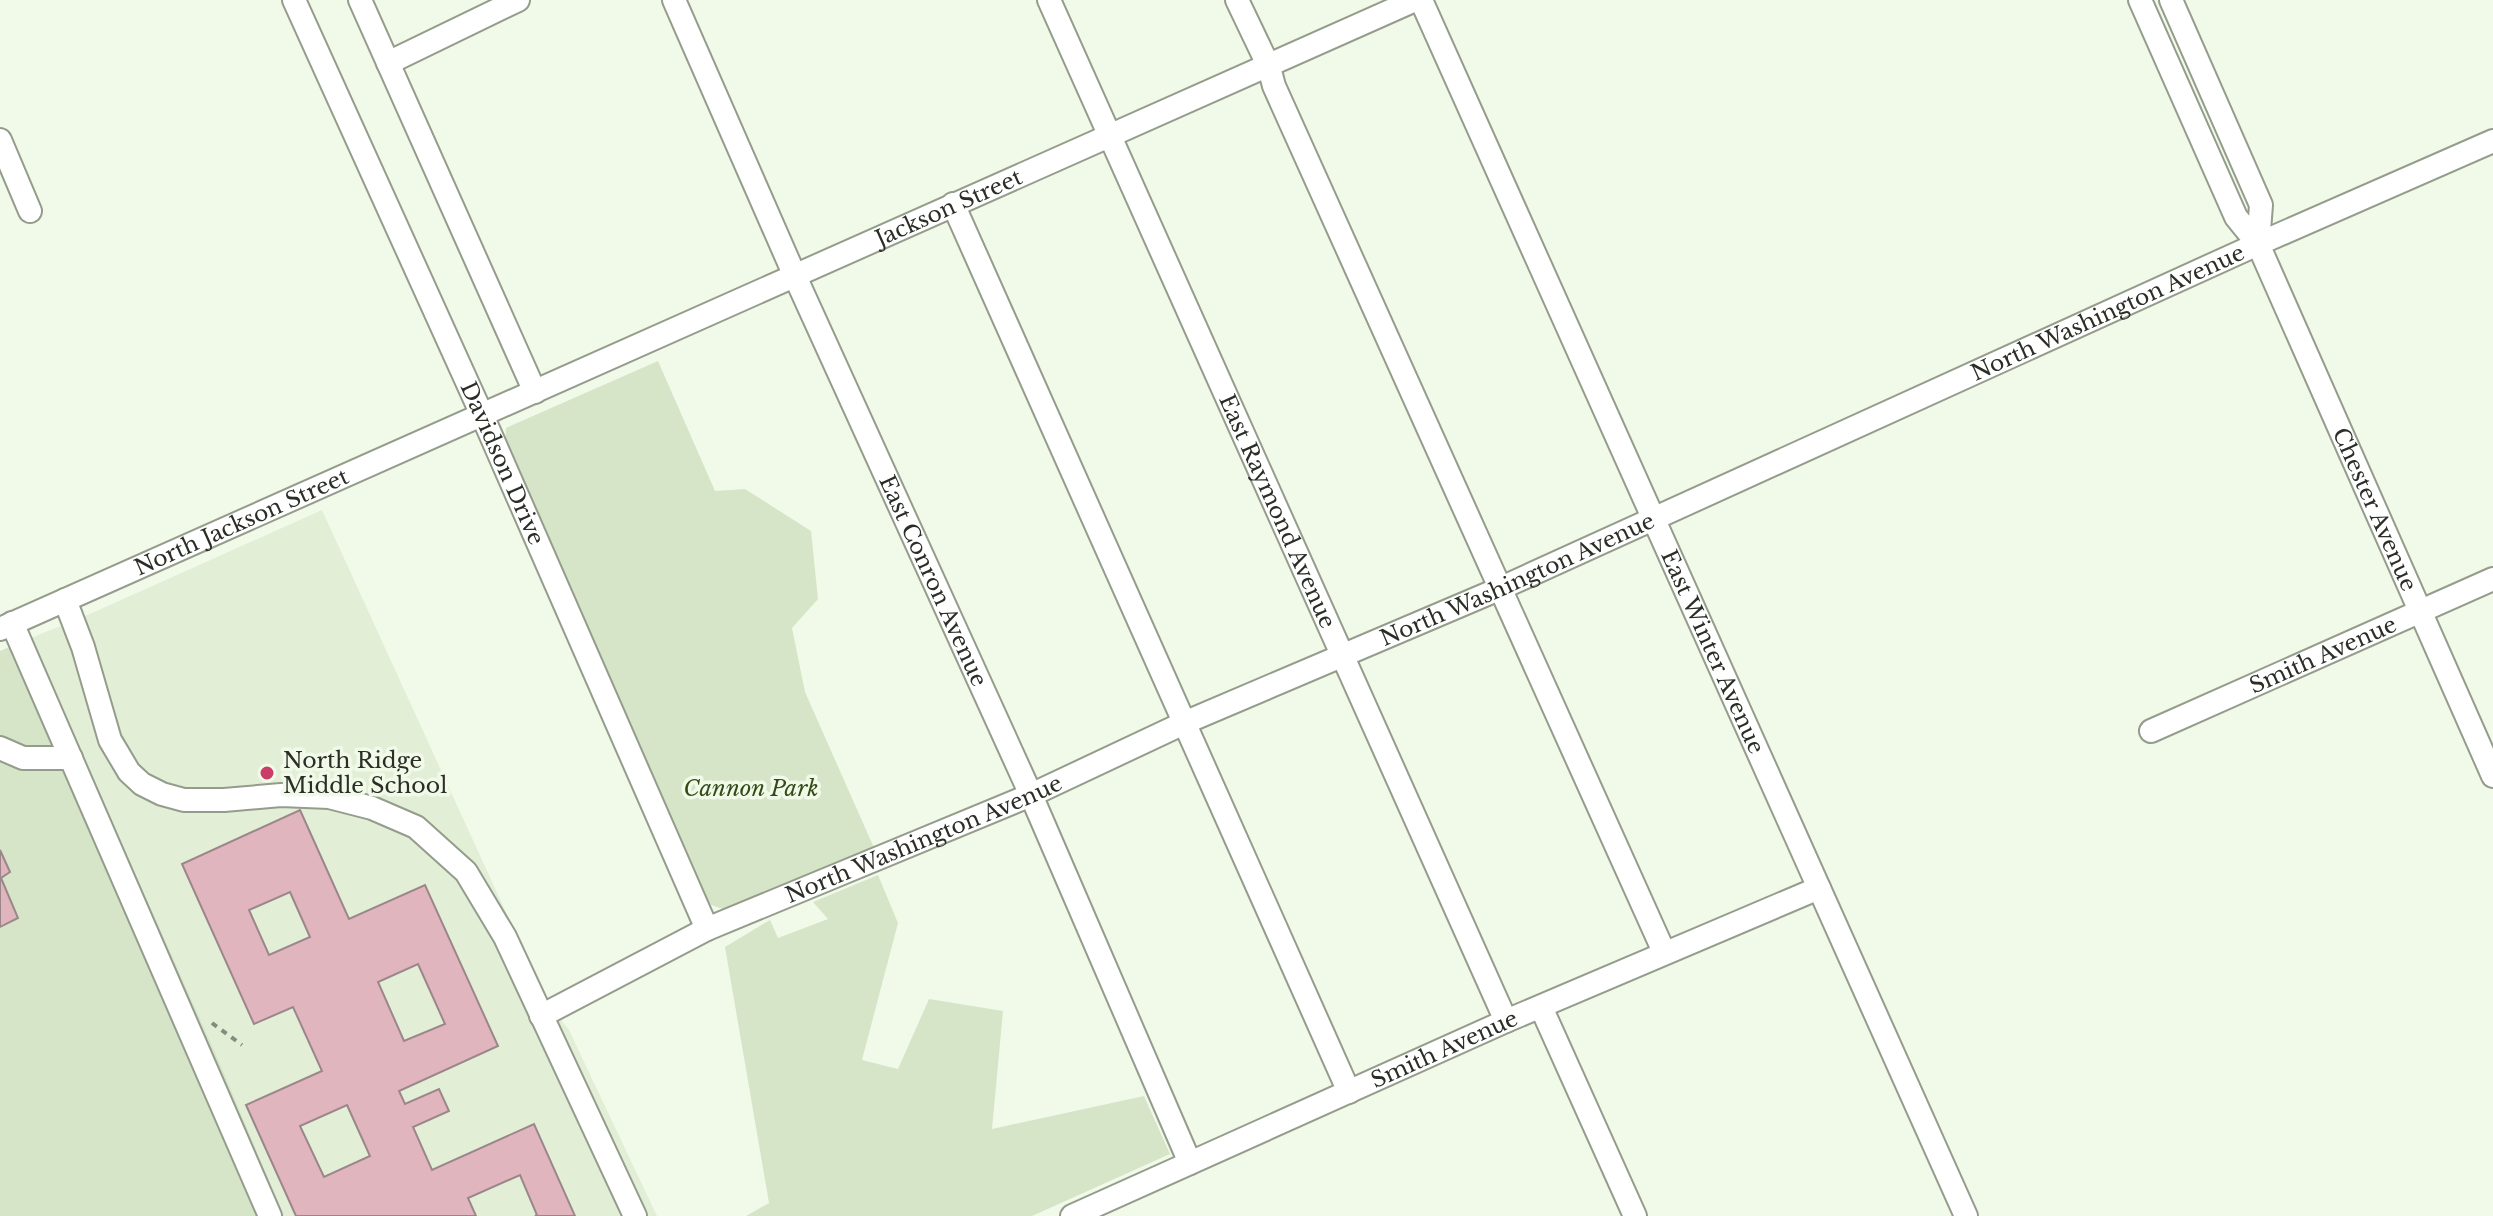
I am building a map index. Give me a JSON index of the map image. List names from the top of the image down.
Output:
{
  "streets": {
    "street": [
      "Jackson Street",
      "North Washington Avenue",
      "Davidson Drive",
      "Chester Avenue",
      "East Raymond Avenue",
      "North Jackson Street",
      "East Conron Avenue",
      "East Winter Avenue",
      "Smith Avenue"
    ]
  },
  "crossings": [
    ["Jackson Street", "Davidson Drive"],
    ["Jackson Street", "East Raymond Avenue"],
    ["Jackson Street", "North Jackson Street"],
    ["Jackson Street", "East Conron Avenue"],
    ["North Washington Avenue", "Davidson Drive"],
    ["North Washington Avenue", "Chester Avenue"],
    ["North Washington Avenue", "East Raymond Avenue"],
    ["North Washington Avenue", "East Conron Avenue"],
    ["North Washington Avenue", "East Winter Avenue"],
    ["Davidson Drive", "North Jackson Street"],
    ["Chester Avenue", "Smith Avenue"],
    ["East Raymond Avenue", "Smith Avenue"],
    ["East Conron Avenue", "Smith Avenue"],
    ["East Winter Avenue", "Smith Avenue"]
  ],
  "parks": ["Cannon Park"],
  "places": ["North Ridge Middle School"]
}
